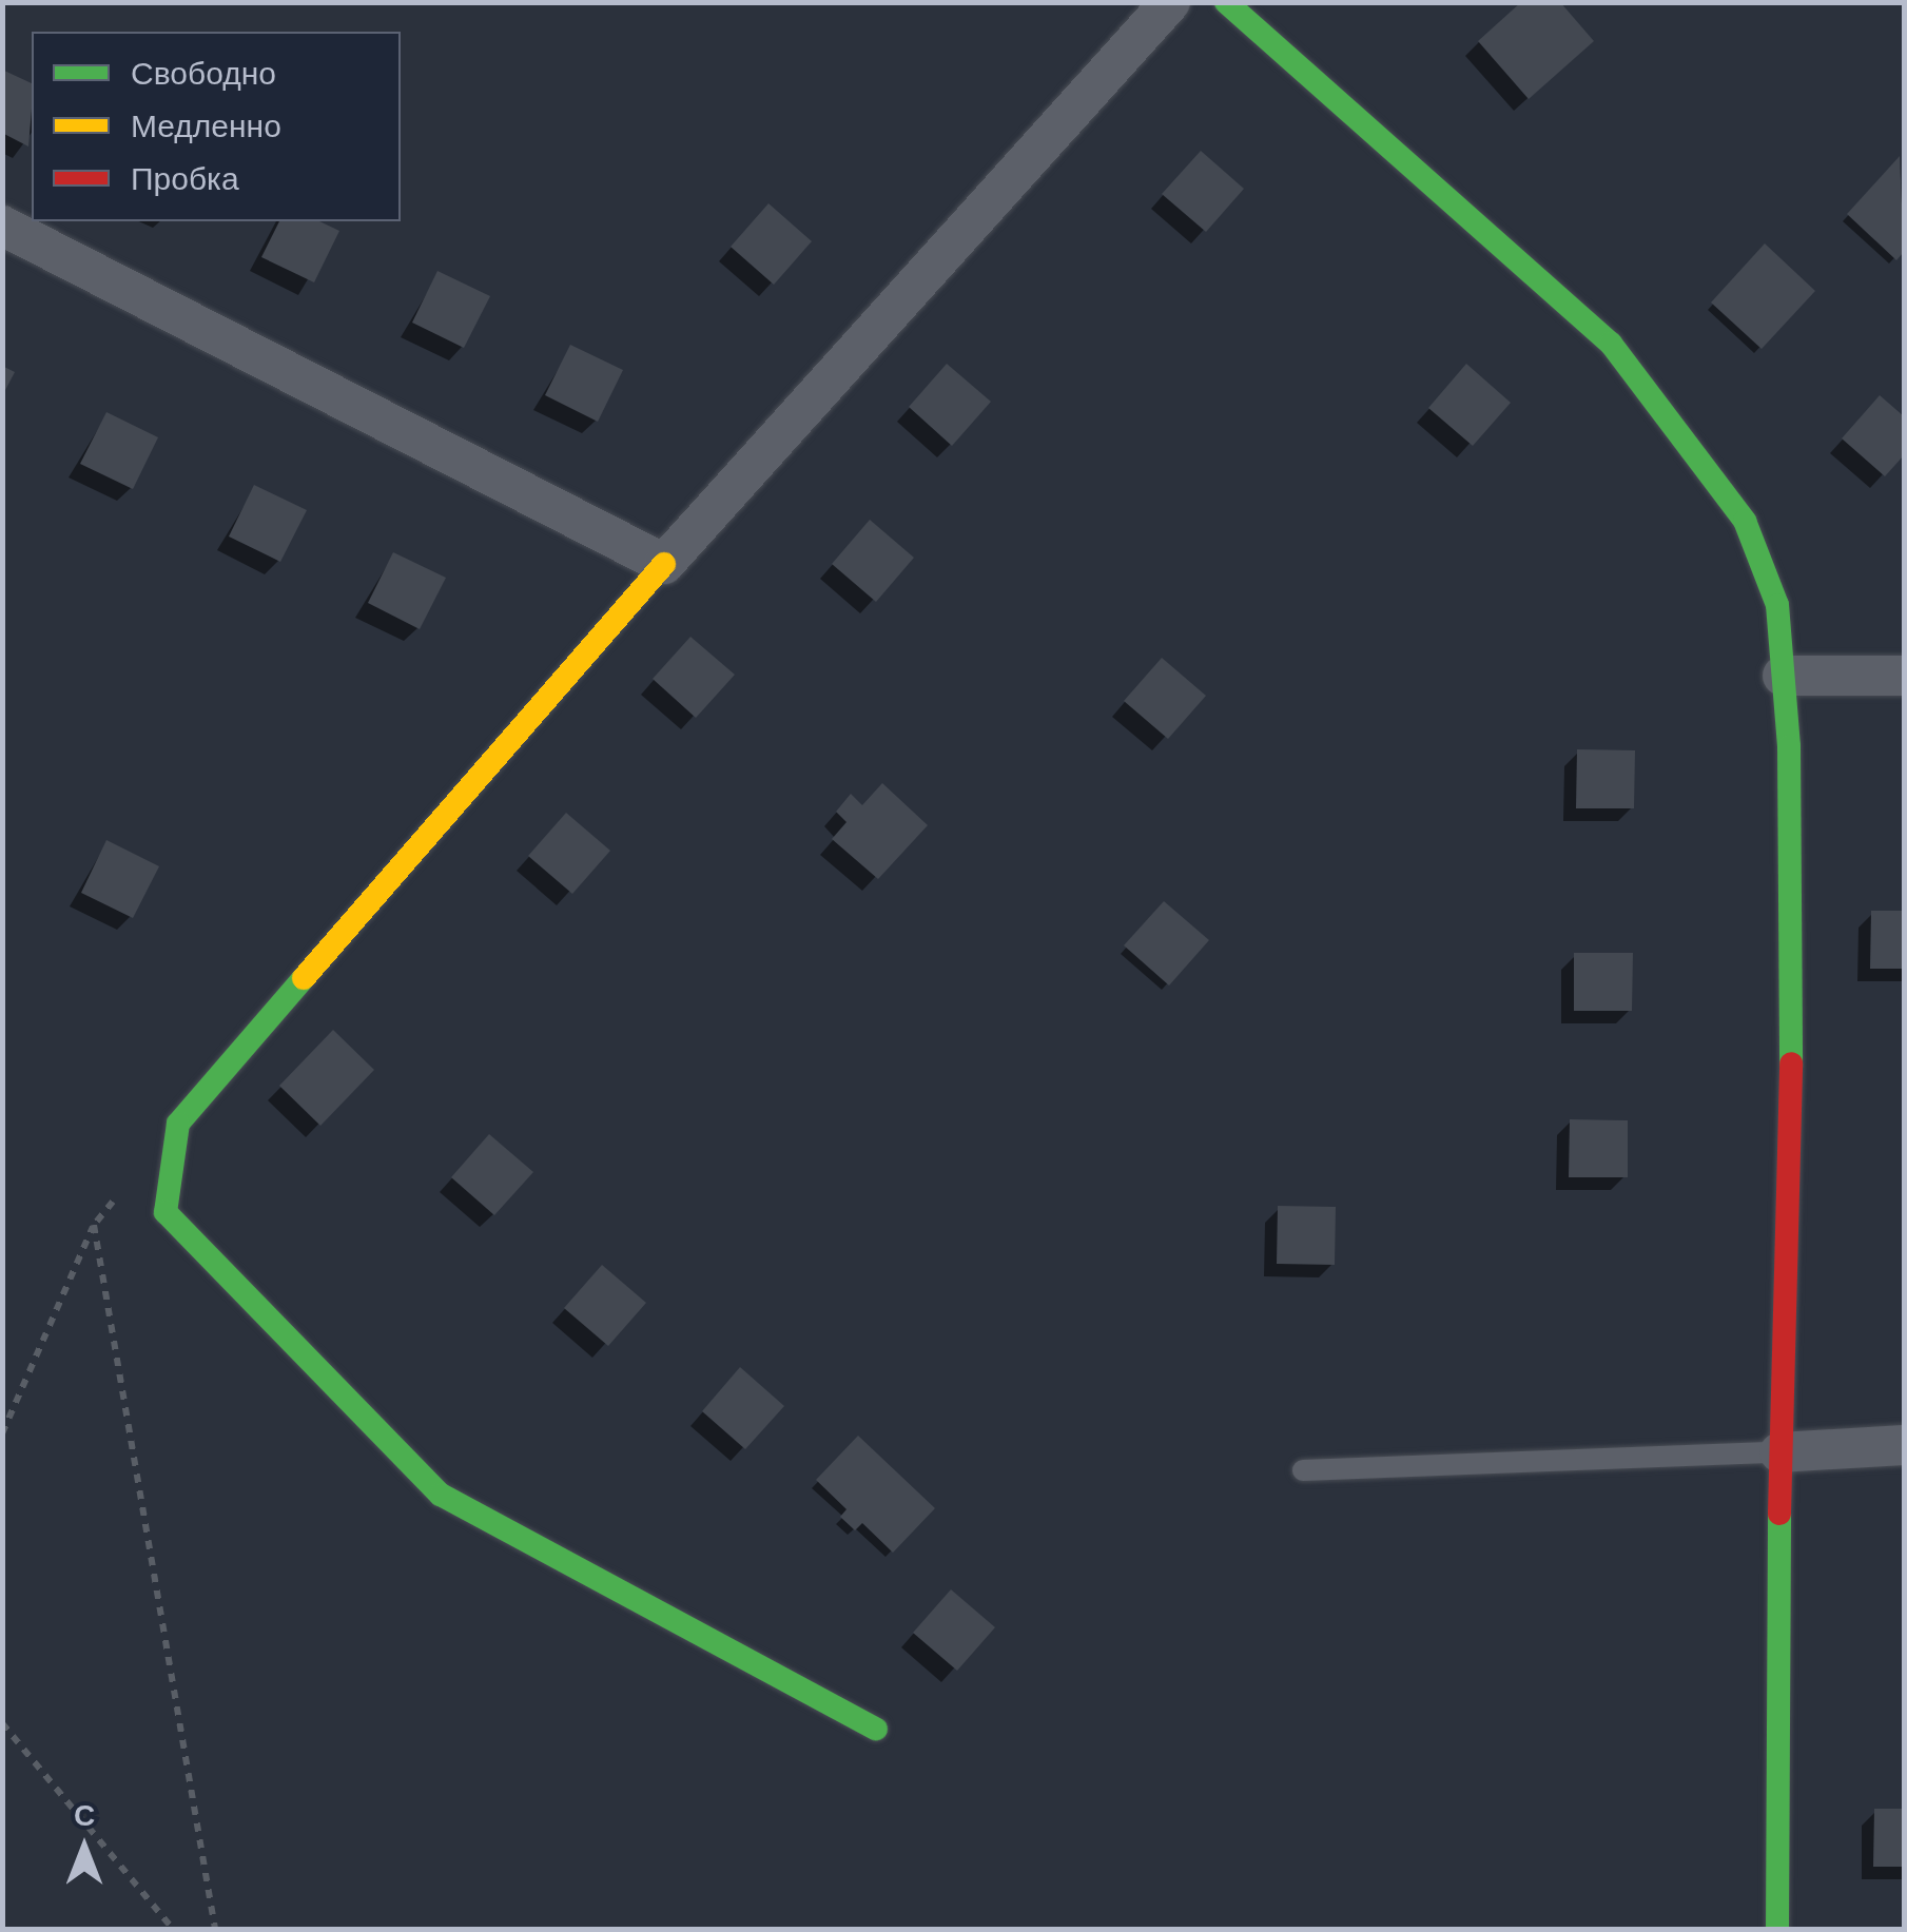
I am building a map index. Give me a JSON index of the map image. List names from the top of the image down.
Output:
{
  "legend": ["Свободно", "Медленно", "Пробка"],
  "north": "top"
}
